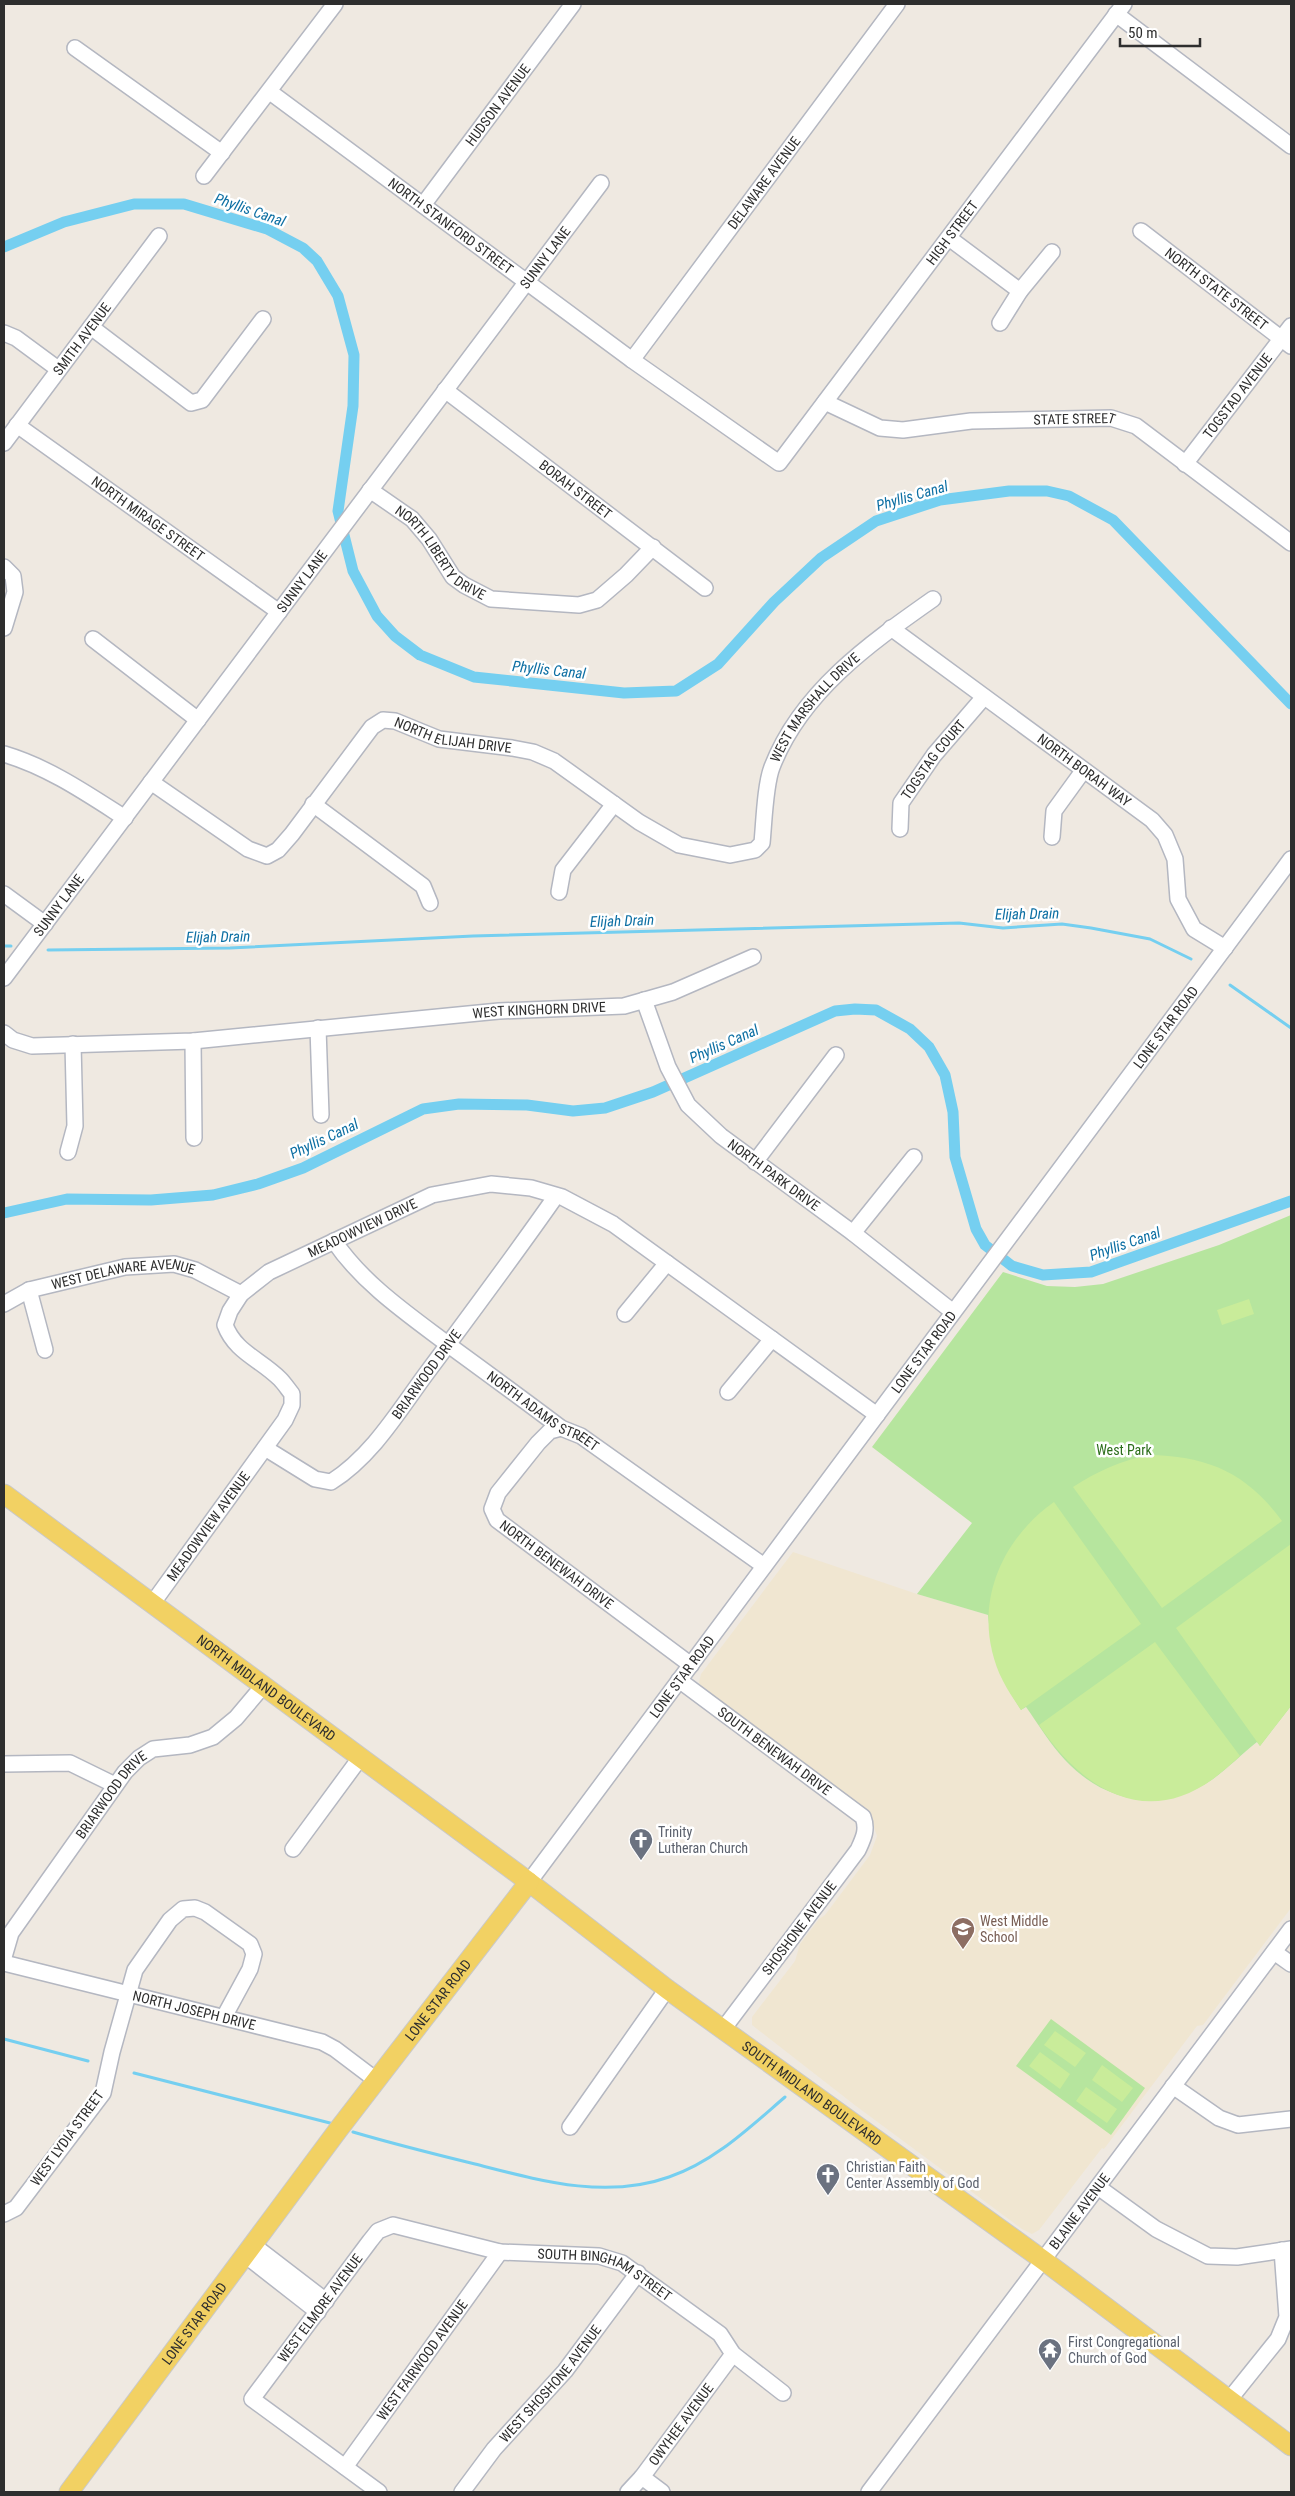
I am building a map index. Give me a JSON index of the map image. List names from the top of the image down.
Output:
{
  "streets": {
    "main road": ["LONE STAR ROAD", "NORTH MIDLAND BOULEVARD", "SOUTH MIDLAND BOULEVARD"],
    "street": [
      "HUDSON AVENUE",
      "DELAWARE AVENUE",
      "NORTH STANFORD STREET",
      "HIGH STREET",
      "SUNNY LANE",
      "NORTH STATE STREET",
      "SMITH AVENUE",
      "TOGSTAD AVENUE",
      "STATE STREET",
      "BORAH STREET",
      "NORTH MIRAGE STREET",
      "NORTH LIBERTY DRIVE",
      "WEST MARSHALL DRIVE",
      "NORTH ELIJAH DRIVE",
      "TOGSTAG COURT",
      "NORTH BORAH WAY",
      "WEST KINGHORN DRIVE",
      "NORTH PARK DRIVE",
      "MEADOWVIEW DRIVE",
      "WEST DELAWARE AVENUE",
      "BRIARWOOD DRIVE",
      "NORTH ADAMS STREET",
      "MEADOWVIEW AVENUE",
      "NORTH BENEWAH DRIVE",
      "SOUTH BENEWAH DRIVE",
      "SHOSHONE AVENUE",
      "NORTH JOSEPH DRIVE",
      "WEST LYDIA STREET",
      "BLAINE AVENUE",
      "SOUTH BINGHAM STREET",
      "WEST ELMORE AVENUE",
      "WEST FAIRWOOD AVENUE",
      "WEST SHOSHONE AVENUE",
      "OWYHEE AVENUE"
    ]
  },
  "crossings": [
    ["HUDSON AVENUE", "NORTH STANFORD STREET"],
    ["DELAWARE AVENUE", "NORTH STANFORD STREET"],
    ["NORTH STANFORD STREET", "HIGH STREET"],
    ["NORTH STANFORD STREET", "SUNNY LANE"],
    ["HIGH STREET", "STATE STREET"],
    ["SUNNY LANE", "BORAH STREET"],
    ["SUNNY LANE", "NORTH MIRAGE STREET"],
    ["SUNNY LANE", "NORTH LIBERTY DRIVE"],
    ["SUNNY LANE", "NORTH ELIJAH DRIVE"],
    ["NORTH STATE STREET", "TOGSTAD AVENUE"],
    ["SMITH AVENUE", "NORTH MIRAGE STREET"],
    ["TOGSTAD AVENUE", "STATE STREET"],
    ["BORAH STREET", "NORTH LIBERTY DRIVE"],
    ["WEST MARSHALL DRIVE", "NORTH ELIJAH DRIVE"],
    ["WEST MARSHALL DRIVE", "NORTH BORAH WAY"],
    ["TOGSTAG COURT", "NORTH BORAH WAY"],
    ["NORTH BORAH WAY", "LONE STAR ROAD"],
    ["WEST KINGHORN DRIVE", "NORTH PARK DRIVE"],
    ["LONE STAR ROAD", "NORTH PARK DRIVE"],
    ["LONE STAR ROAD", "MEADOWVIEW DRIVE"],
    ["LONE STAR ROAD", "NORTH ADAMS STREET"],
    ["LONE STAR ROAD", "NORTH BENEWAH DRIVE"],
    ["LONE STAR ROAD", "NORTH MIDLAND BOULEVARD"],
    ["LONE STAR ROAD", "SOUTH BENEWAH DRIVE"],
    ["LONE STAR ROAD", "NORTH JOSEPH DRIVE"],
    ["LONE STAR ROAD", "SOUTH MIDLAND BOULEVARD"],
    ["MEADOWVIEW DRIVE", "WEST DELAWARE AVENUE"],
    ["MEADOWVIEW DRIVE", "BRIARWOOD DRIVE"],
    ["MEADOWVIEW DRIVE", "NORTH ADAMS STREET"],
    ["MEADOWVIEW DRIVE", "MEADOWVIEW AVENUE"],
    ["BRIARWOOD DRIVE", "NORTH ADAMS STREET"],
    ["BRIARWOOD DRIVE", "MEADOWVIEW AVENUE"],
    ["BRIARWOOD DRIVE", "NORTH MIDLAND BOULEVARD"],
    ["NORTH ADAMS STREET", "NORTH BENEWAH DRIVE"],
    ["MEADOWVIEW AVENUE", "NORTH MIDLAND BOULEVARD"],
    ["NORTH MIDLAND BOULEVARD", "SOUTH MIDLAND BOULEVARD"],
    ["SOUTH BENEWAH DRIVE", "SHOSHONE AVENUE"],
    ["SHOSHONE AVENUE", "SOUTH MIDLAND BOULEVARD"],
    ["NORTH JOSEPH DRIVE", "WEST LYDIA STREET"],
    ["SOUTH MIDLAND BOULEVARD", "BLAINE AVENUE"],
    ["SOUTH BINGHAM STREET", "WEST ELMORE AVENUE"],
    ["SOUTH BINGHAM STREET", "WEST FAIRWOOD AVENUE"],
    ["SOUTH BINGHAM STREET", "WEST SHOSHONE AVENUE"],
    ["SOUTH BINGHAM STREET", "OWYHEE AVENUE"],
    ["WEST ELMORE AVENUE", "WEST FAIRWOOD AVENUE"]
  ],
  "water": ["Phyllis Canal", "Elijah Drain"],
  "parks": ["West Park"],
  "places": {
    "church": ["Trinity Lutheran Church", "Christian Faith Center Assembly of God"],
    "school or university": ["West Middle School"],
    "temple": ["First Congregational Church of God"]
  },
  "scale_bar": "50 m"
}
